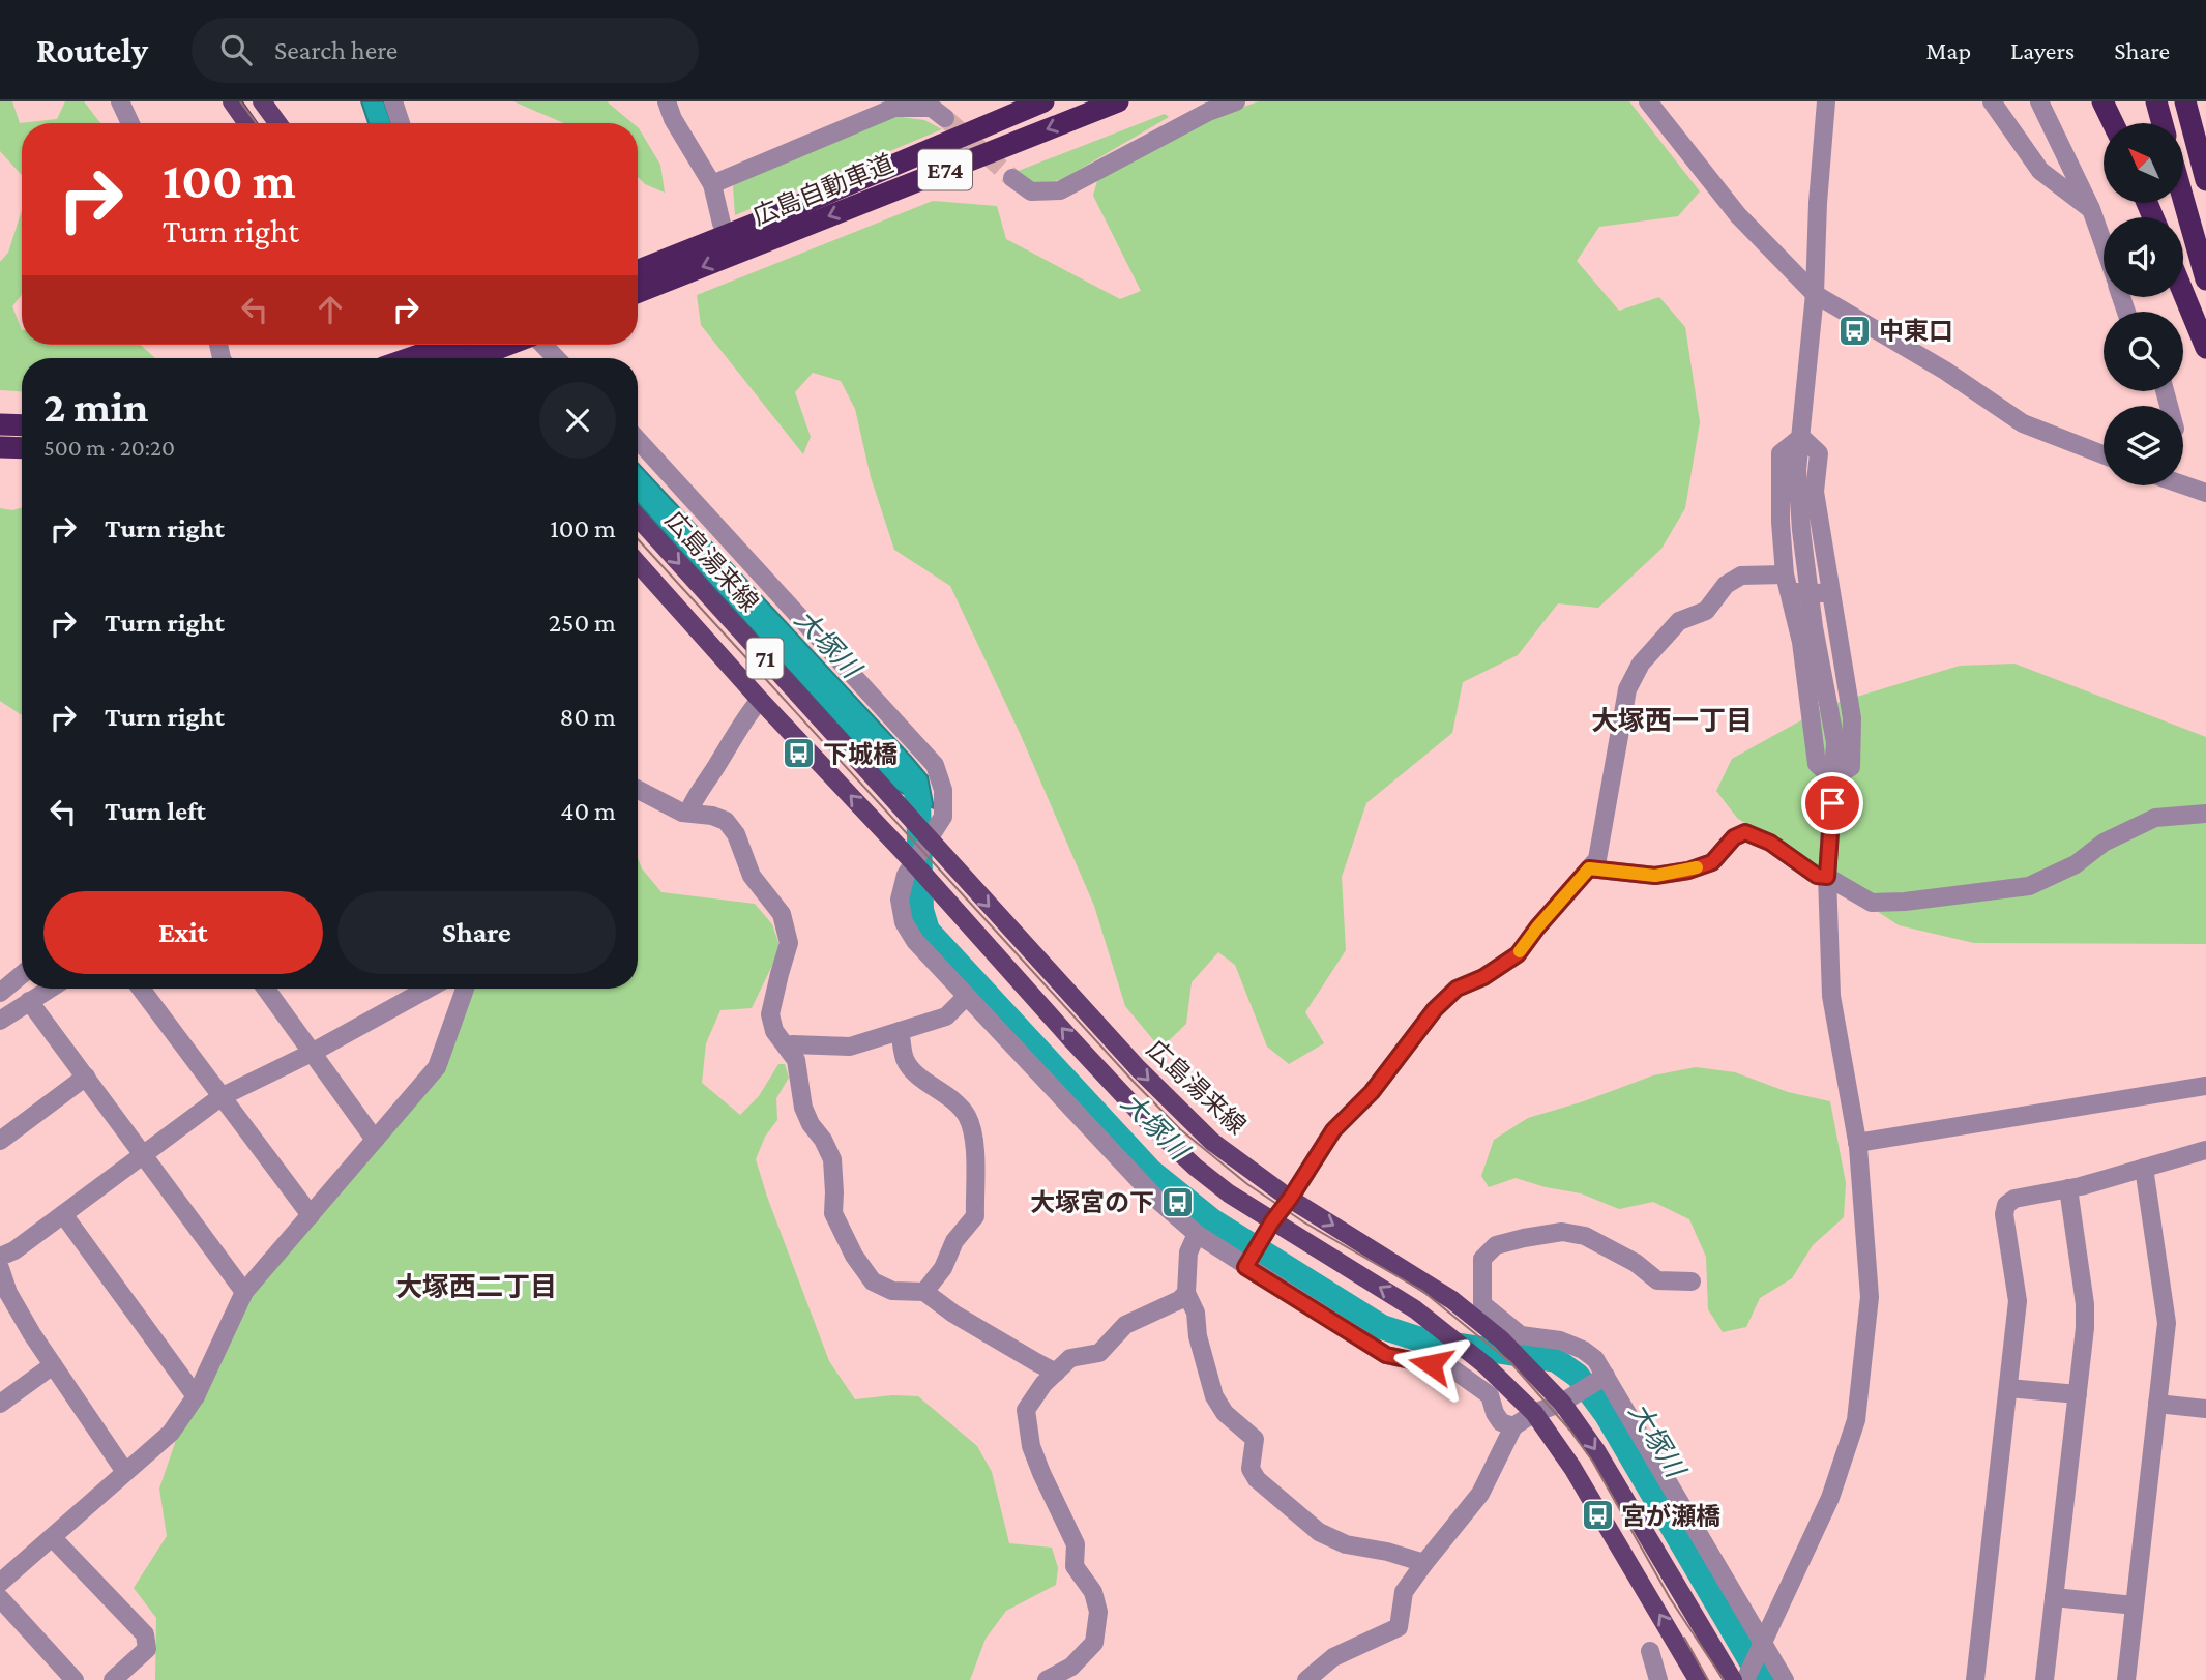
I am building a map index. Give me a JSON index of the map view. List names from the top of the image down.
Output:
{
  "streets": {
    "highway": ["E74", "広島自動車道"],
    "main road": ["広島湯来線", "71"]
  },
  "districts": ["大塚西一丁目", "大塚西二丁目"],
  "water": ["大塚川"],
  "places": {
    "bus stop": [
      "中東口",
      "下城橋",
      "大塚宮の下",
      "宮が瀬橋"
    ]
  },
  "north": "top left",
  "page": {
    "header": "Routely",
    "search": "Search here",
    "nav": ["Map", "Layers", "Share"],
    "turn": ["100 m", "Turn right"],
    "heading": ["2 min", "500 m · 20:20"],
    "list": [
      {
        "name": "Turn right",
        "value": "100 m"
      },
      {
        "name": "Turn right",
        "value": "250 m"
      },
      {
        "name": "Turn right",
        "value": "80 m"
      },
      {
        "name": "Turn left",
        "value": "40 m"
      }
    ],
    "buttons": ["Exit", "Share"]
  }
}
